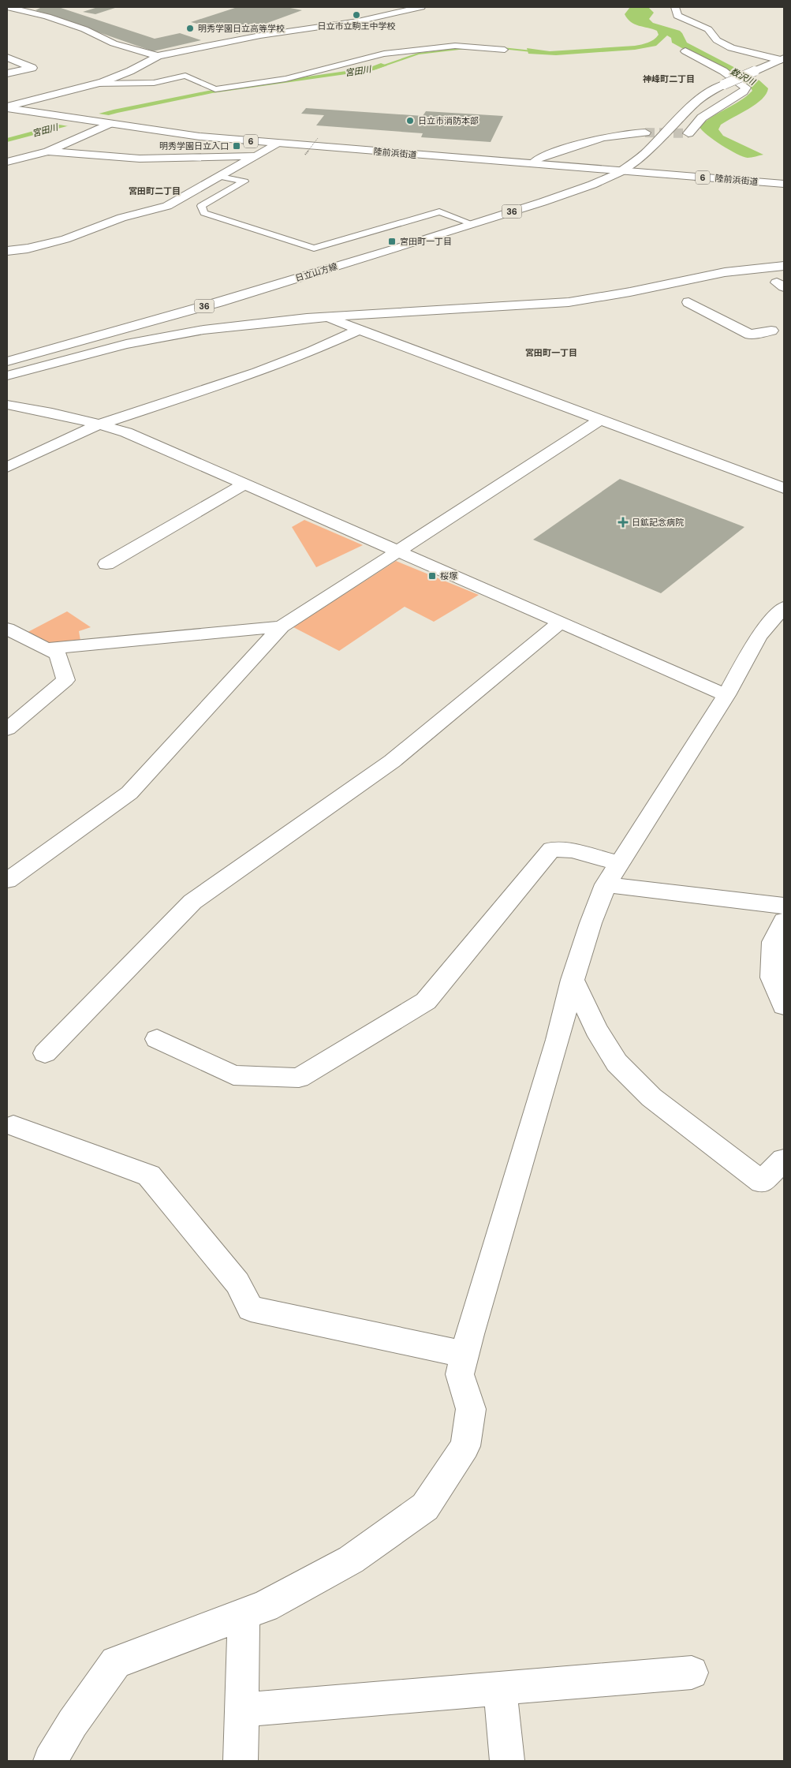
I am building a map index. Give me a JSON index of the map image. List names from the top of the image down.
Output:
{
  "streets": {
    "main road": [
      "6",
      "陸前浜街道",
      "36",
      "日立山方線"
    ]
  },
  "crossings": [
    ["陸前浜街道", "日立山方線"]
  ],
  "districts": ["神峰町二丁目", "宮田町二丁目", "宮田町一丁目"],
  "water": ["宮田川", "数沢川"],
  "places": {
    "other": ["日立市立駒王中学校", "明秀学園日立高等学校", "日立市消防本部"],
    "transit": ["明秀学園日立入口", "宮田町一丁目", "桜塚"],
    "health": ["日鉱記念病院"]
  }
}
